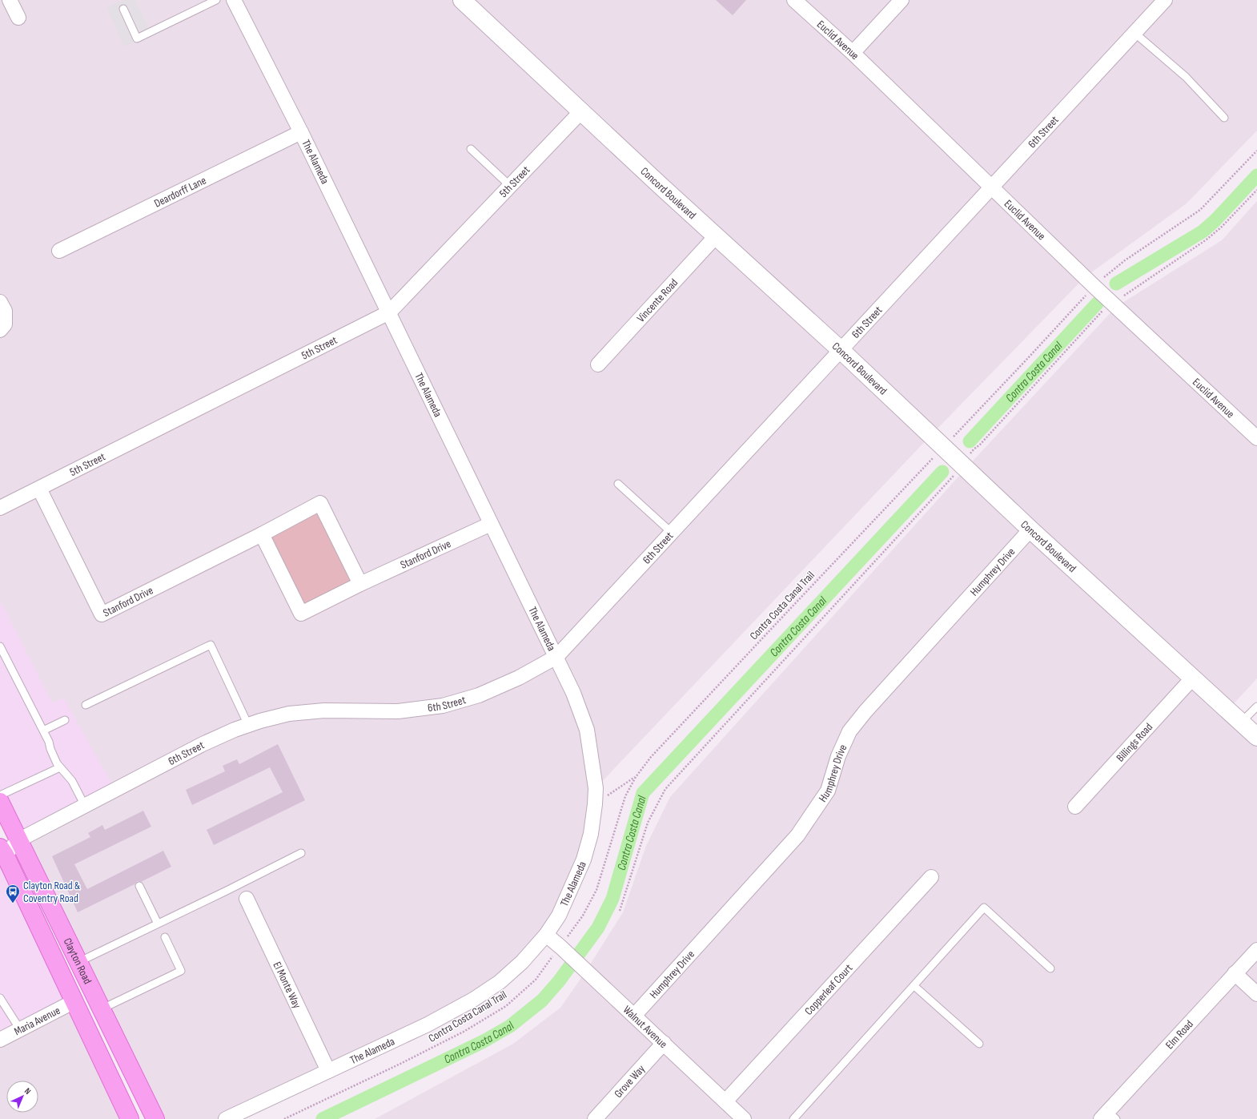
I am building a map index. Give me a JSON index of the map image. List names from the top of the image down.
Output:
{
  "streets": {
    "main road": ["Clayton Road"],
    "street": [
      "Euclid Avenue",
      "6th Street",
      "The Alameda",
      "5th Street",
      "Deardorff Lane",
      "Concord Boulevard",
      "Vincente Road",
      "Stanford Drive",
      "Humphrey Drive",
      "Billings Road",
      "El Monte Way",
      "Copperleaf Court",
      "Maria Avenue",
      "Walnut Avenue",
      "Elm Road",
      "Grove Way"
    ],
    "path": ["Contra Costa Canal Trail"]
  },
  "crossings": [
    ["Euclid Avenue", "6th Street"],
    ["6th Street", "The Alameda"],
    ["6th Street", "Concord Boulevard"],
    ["6th Street", "Clayton Road"],
    ["The Alameda", "5th Street"],
    ["The Alameda", "Deardorff Lane"],
    ["The Alameda", "Stanford Drive"],
    ["The Alameda", "Contra Costa Canal Trail"],
    ["The Alameda", "El Monte Way"],
    ["The Alameda", "Walnut Avenue"],
    ["5th Street", "Concord Boulevard"],
    ["5th Street", "Stanford Drive"],
    ["Concord Boulevard", "Vincente Road"],
    ["Concord Boulevard", "Humphrey Drive"],
    ["Concord Boulevard", "Contra Costa Canal Trail"],
    ["Concord Boulevard", "Billings Road"],
    ["Humphrey Drive", "Walnut Avenue"],
    ["Contra Costa Canal Trail", "Walnut Avenue"],
    ["Clayton Road", "Maria Avenue"],
    ["Copperleaf Court", "Walnut Avenue"],
    ["Walnut Avenue", "Grove Way"]
  ],
  "water": ["Contra Costa Canal"],
  "places": {
    "bus stop": ["Clayton Road & Coventry Road"]
  },
  "north": "top right"
}
